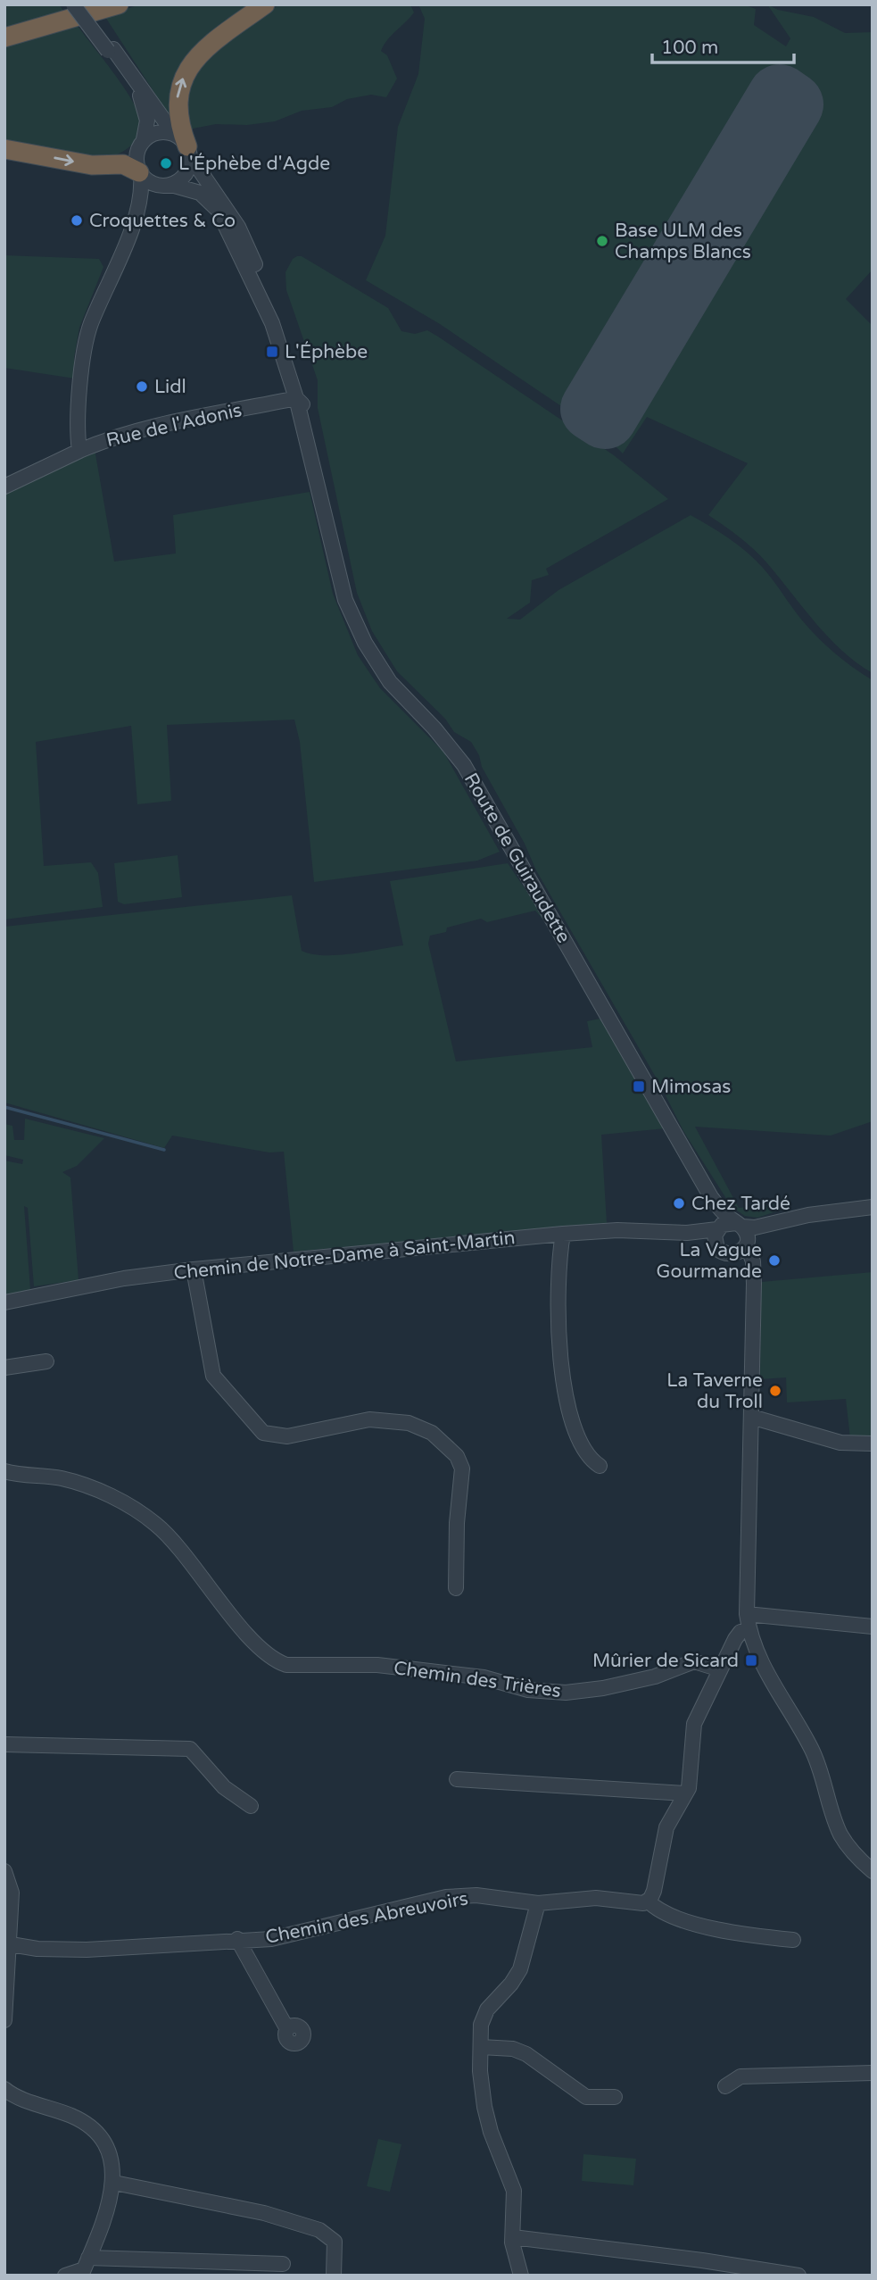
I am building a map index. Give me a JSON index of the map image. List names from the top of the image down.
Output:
{
  "streets": {
    "street": [
      "Rue de l'Adonis",
      "Route de Guiraudette",
      "Chemin de Notre-Dame à Saint-Martin",
      "Chemin des Trières",
      "Chemin des Abreuvoirs"
    ]
  },
  "crossings": [
    ["Rue de l'Adonis", "Route de Guiraudette"],
    ["Route de Guiraudette", "Chemin de Notre-Dame à Saint-Martin"]
  ],
  "places": {
    "other": [
      "L'Éphèbe d'Agde",
      "Croquettes & Co",
      "Base ULM des Champs Blancs",
      "Lidl",
      "Chez Tardé",
      "La Vague Gourmande",
      "La Taverne du Troll"
    ],
    "transit": ["L'Éphèbe", "Mimosas", "Mûrier de Sicard"]
  },
  "scale_bar": "100 m"
}
